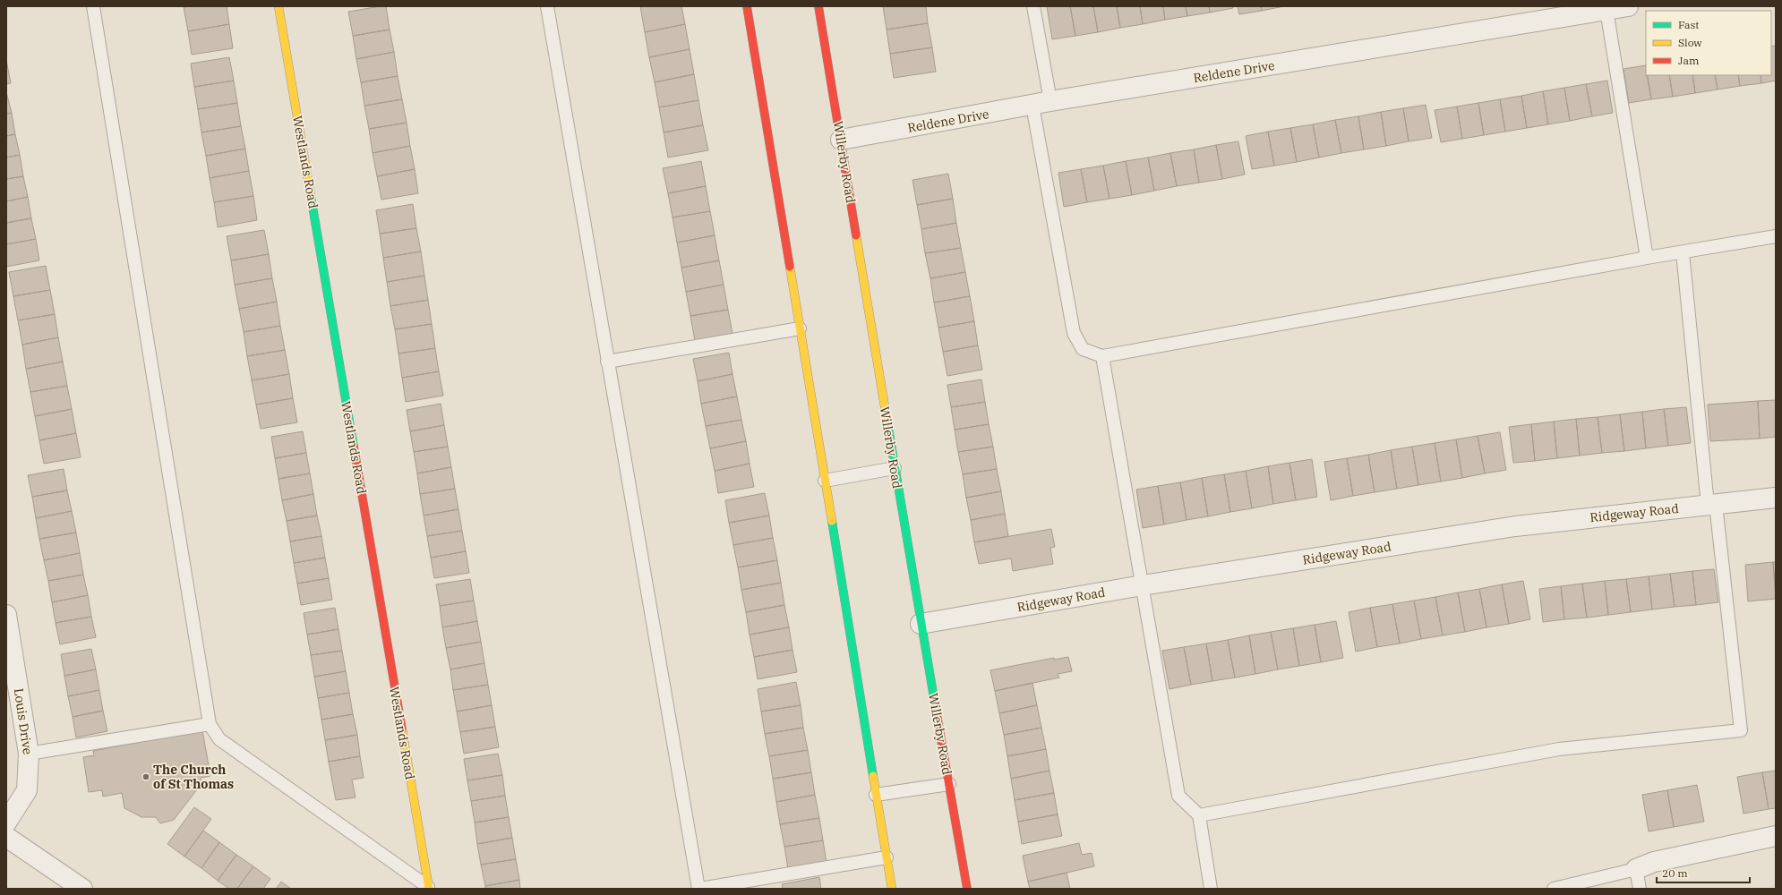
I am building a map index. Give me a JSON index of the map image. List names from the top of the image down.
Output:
{
  "streets": {
    "street": [
      "Reldene Drive",
      "Westlands Road",
      "Willerby Road",
      "Ridgeway Road",
      "Louis Drive"
    ]
  },
  "crossings": [
    ["Reldene Drive", "Willerby Road"],
    ["Willerby Road", "Ridgeway Road"]
  ],
  "places": ["The Church of St Thomas"],
  "legend": ["Fast", "Slow", "Jam"],
  "scale_bar": "20 m"
}
